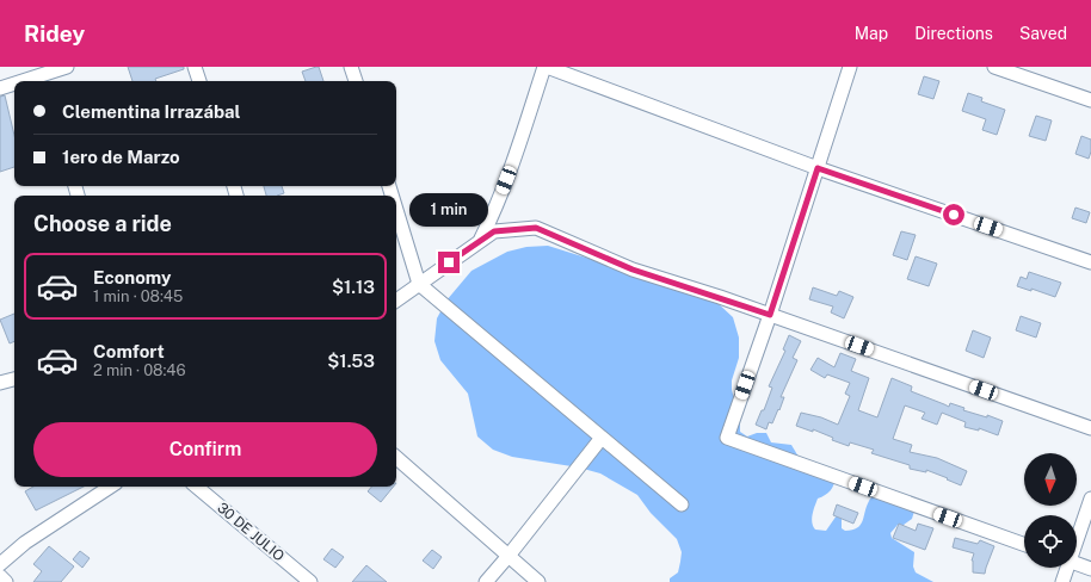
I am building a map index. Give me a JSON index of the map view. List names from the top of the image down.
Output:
{
  "streets": {
    "street": ["30 DE JULIO"]
  },
  "north": "bottom",
  "page": {
    "header": "Ridey",
    "nav": ["Map", "Directions", "Saved"],
    "banner": ["Clementina Irrazábal", "1ero de Marzo"],
    "bubble": "1 min",
    "heading": "Choose a ride",
    "list": [
      {
        "name": "Economy",
        "note": "1 min · 08:45",
        "value": "$1.13"
      },
      {
        "name": "Comfort",
        "note": "2 min · 08:46",
        "value": "$1.53"
      }
    ],
    "buttons": "Confirm"
  }
}
